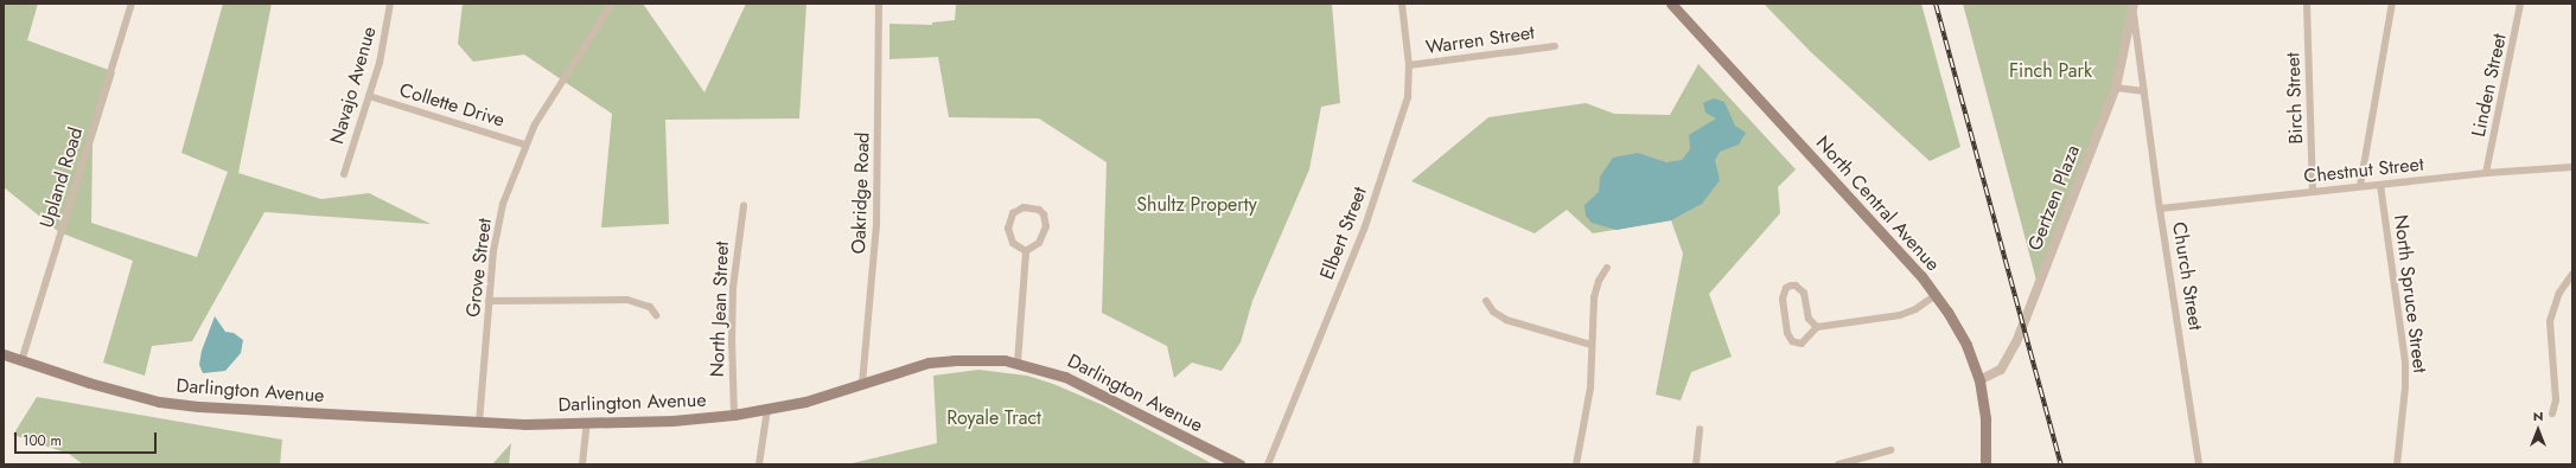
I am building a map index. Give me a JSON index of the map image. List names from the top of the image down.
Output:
{
  "streets": {
    "main road": ["North Central Avenue", "Darlington Avenue"],
    "street": [
      "Warren Street",
      "Navajo Avenue",
      "Linden Street",
      "Birch Street",
      "Collette Drive",
      "Chestnut Street",
      "Upland Road",
      "Oakridge Road",
      "Gertzen Plaza",
      "Elbert Street",
      "Grove Street",
      "Church Street",
      "North Spruce Street",
      "North Jean Street"
    ]
  },
  "crossings": [
    ["Warren Street", "Elbert Street"],
    ["Navajo Avenue", "Collette Drive"],
    ["Linden Street", "Chestnut Street"],
    ["Birch Street", "Chestnut Street"],
    ["Collette Drive", "Grove Street"],
    ["Chestnut Street", "Church Street"],
    ["Chestnut Street", "North Spruce Street"],
    ["Upland Road", "Darlington Avenue"],
    ["Oakridge Road", "Darlington Avenue"],
    ["Gertzen Plaza", "North Central Avenue"],
    ["Gertzen Plaza", "Church Street"],
    ["Grove Street", "Darlington Avenue"],
    ["North Jean Street", "Darlington Avenue"]
  ],
  "parks": ["Finch Park", "Shultz Property", "Royale Tract"],
  "scale_bar": "100 m",
  "north": "top"
}
